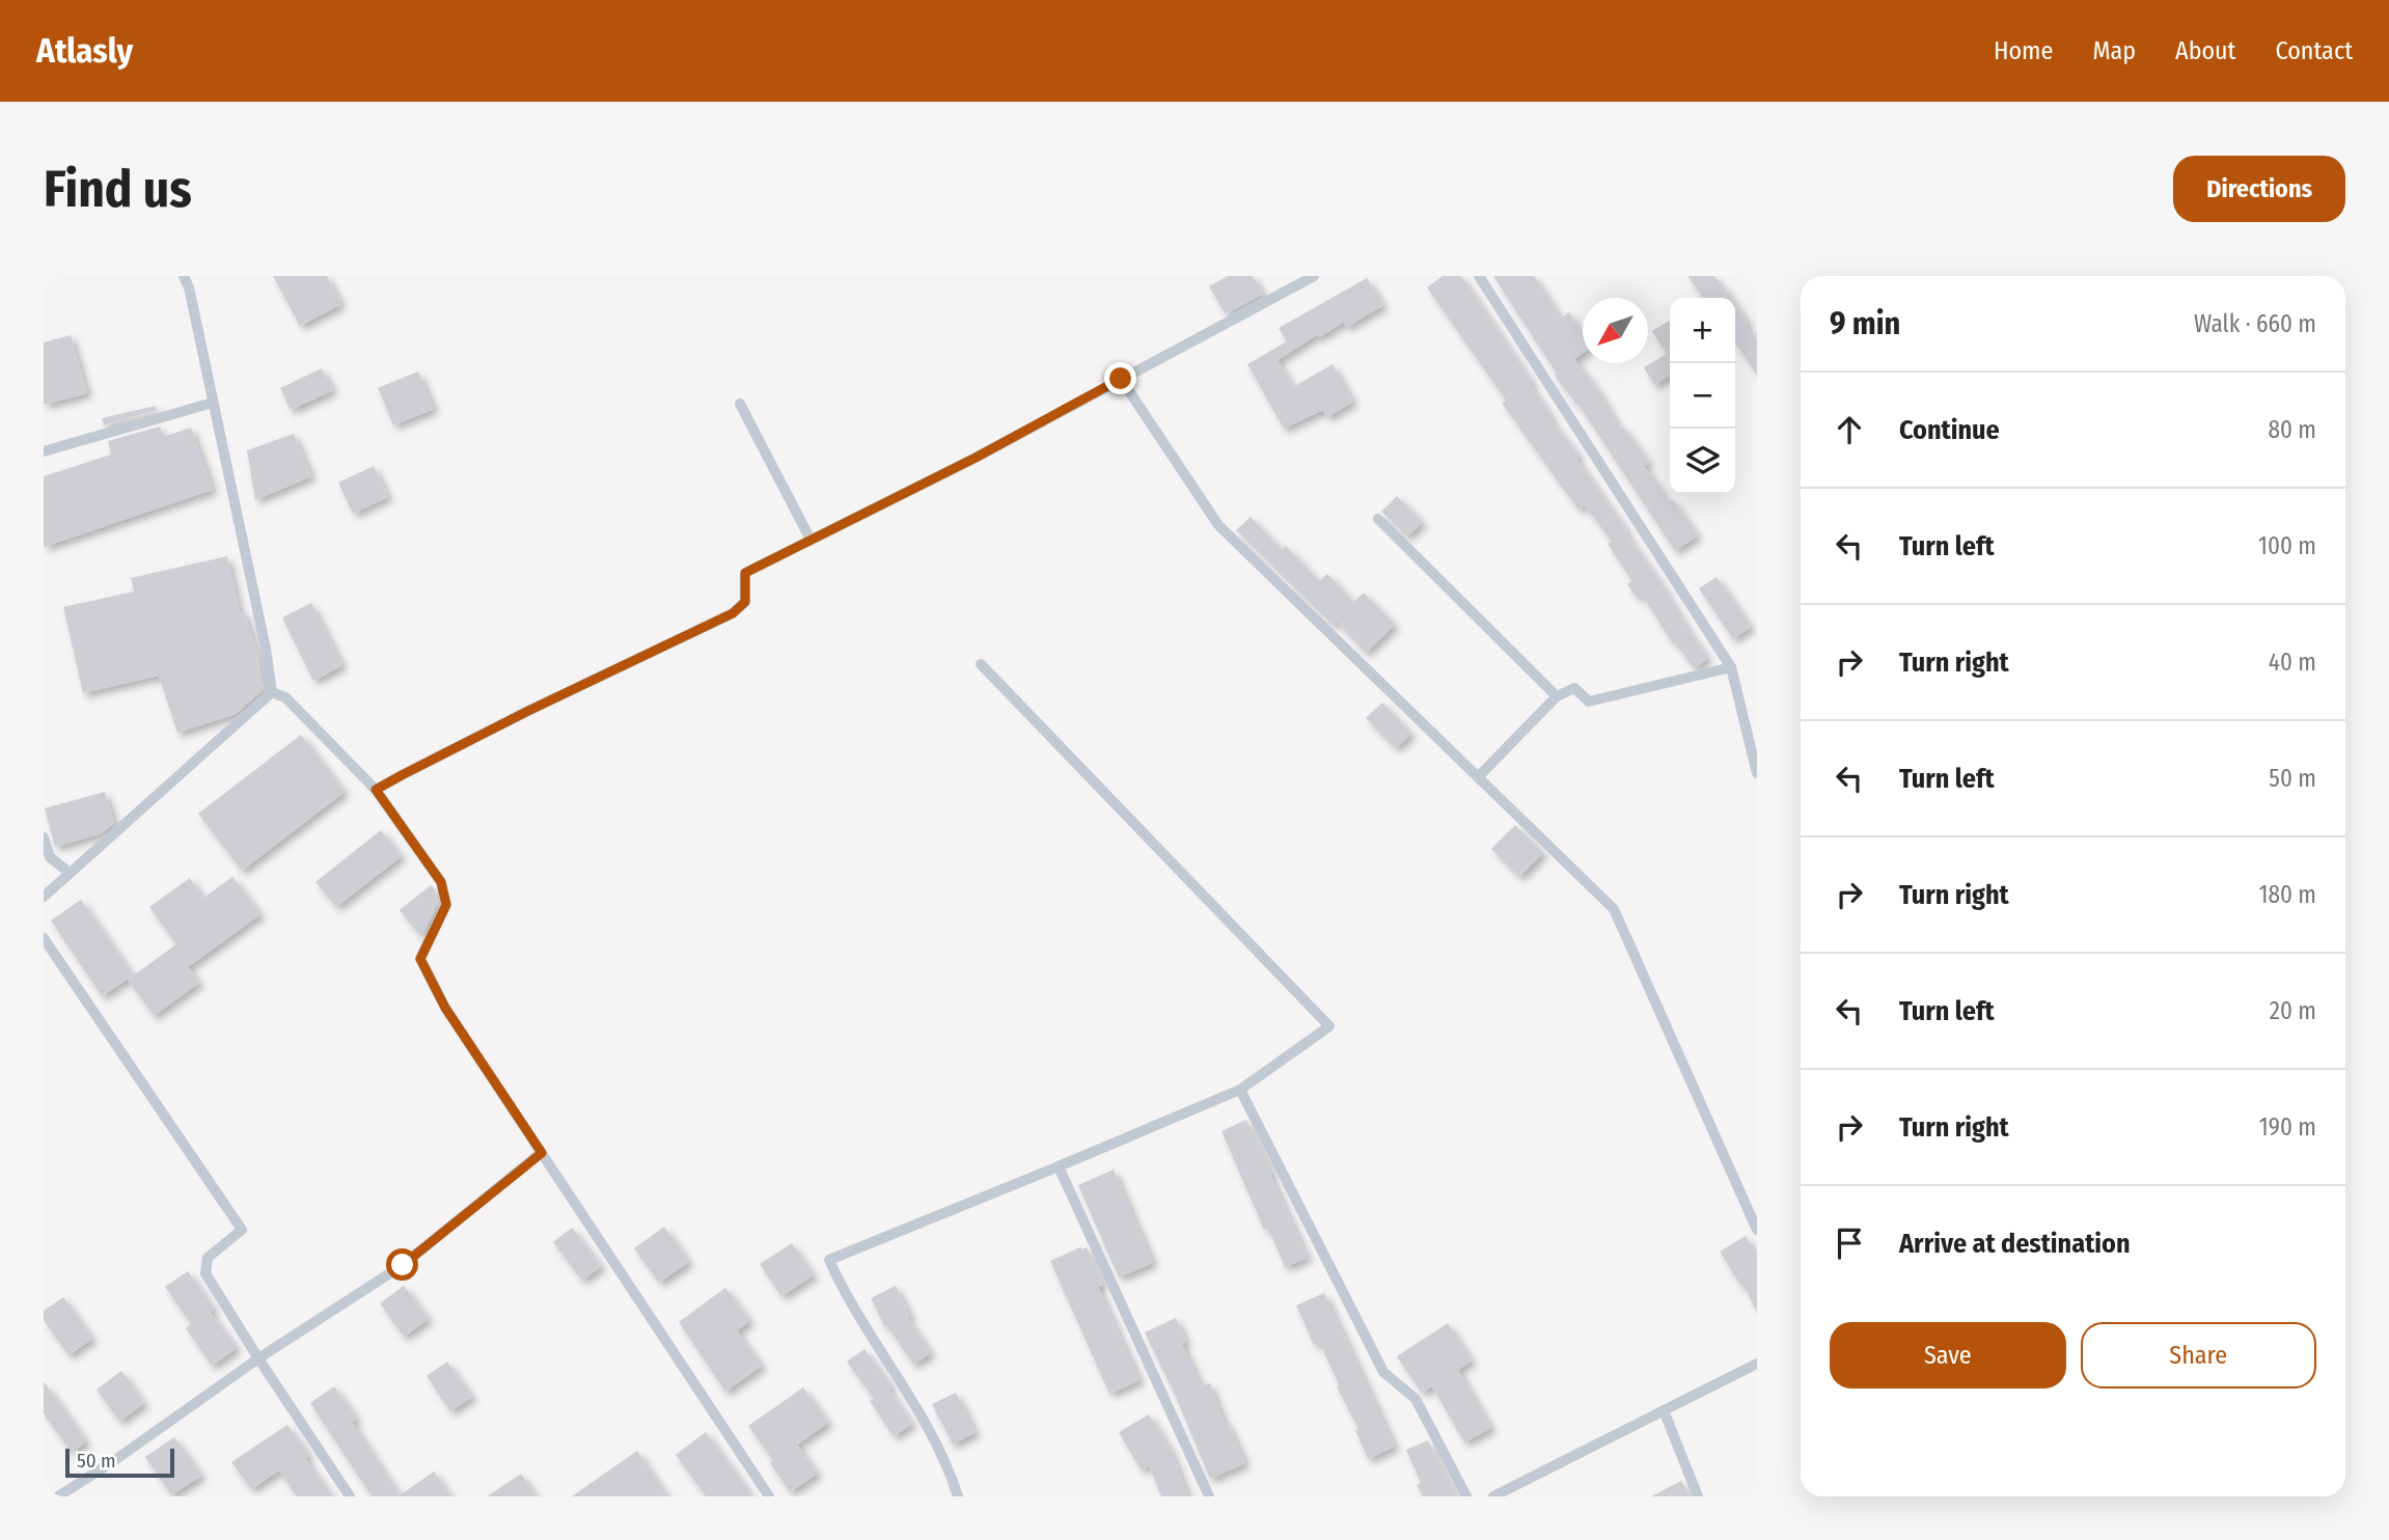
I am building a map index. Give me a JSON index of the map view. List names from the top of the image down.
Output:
{
  "scale_bar": "50 m",
  "north": "bottom left",
  "page": {
    "header": "Atlasly",
    "nav": [
      "Home",
      "Map",
      "About",
      "Contact"
    ],
    "buttons": [
      "Directions",
      ["Save", "Share"]
    ],
    "title": "Find us",
    "heading": ["9 min", "Walk · 660 m"],
    "map_buttons": ["+", "−"],
    "list": [
      ["Continue", "80 m"],
      ["Turn left", "100 m"],
      ["Turn right", "40 m"],
      ["Turn left", "50 m"],
      ["Turn right", "180 m"],
      ["Turn left", "20 m"],
      ["Turn right", "190 m"],
      "Arrive at destination"
    ],
    "scale": "50 m"
  }
}
